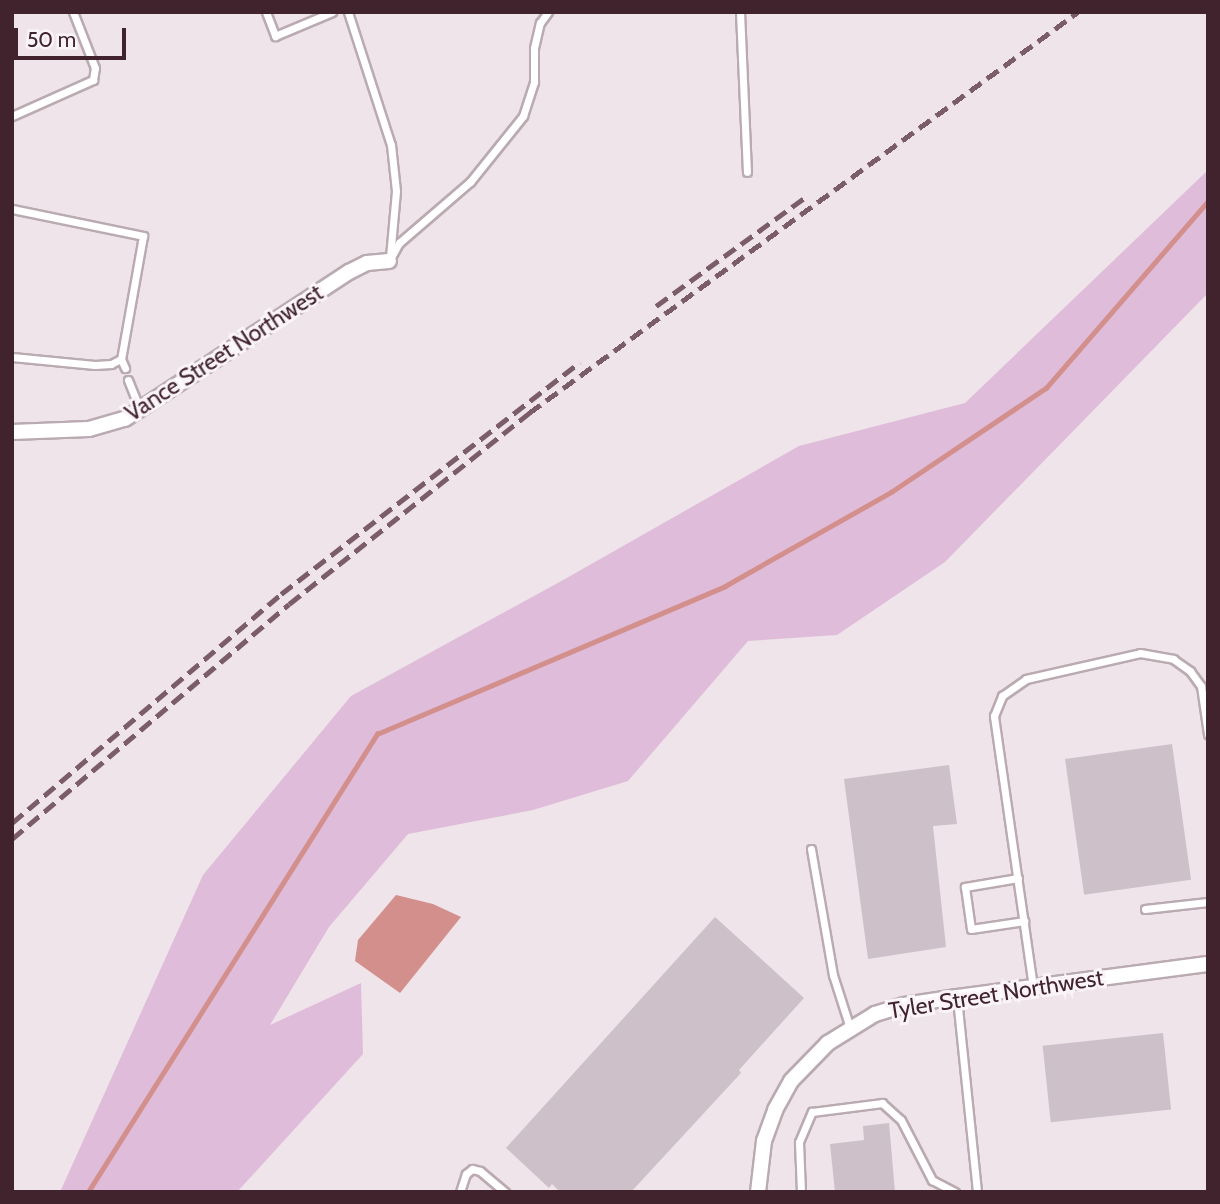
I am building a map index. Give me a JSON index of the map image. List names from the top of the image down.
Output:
{
  "streets": {
    "street": ["Vance Street Northwest", "Tyler Street Northwest"]
  },
  "scale_bar": "50 m"
}
